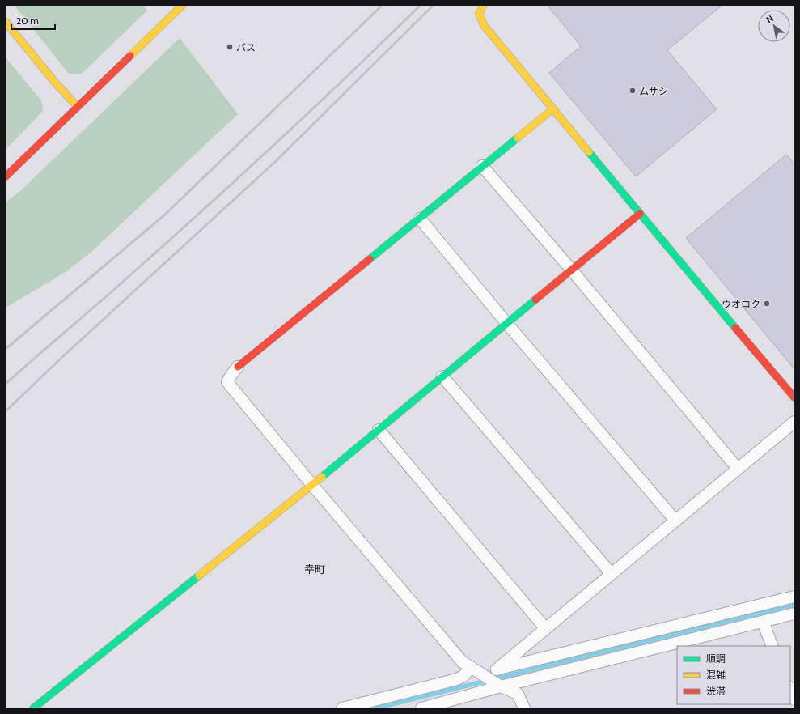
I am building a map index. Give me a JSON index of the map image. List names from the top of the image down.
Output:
{
  "districts": ["幸町"],
  "places": ["バス", "ムサシ", "ウオロク"],
  "legend": ["順調", "混雑", "渋滞"],
  "scale_bar": "20 m",
  "north": "top left"
}
